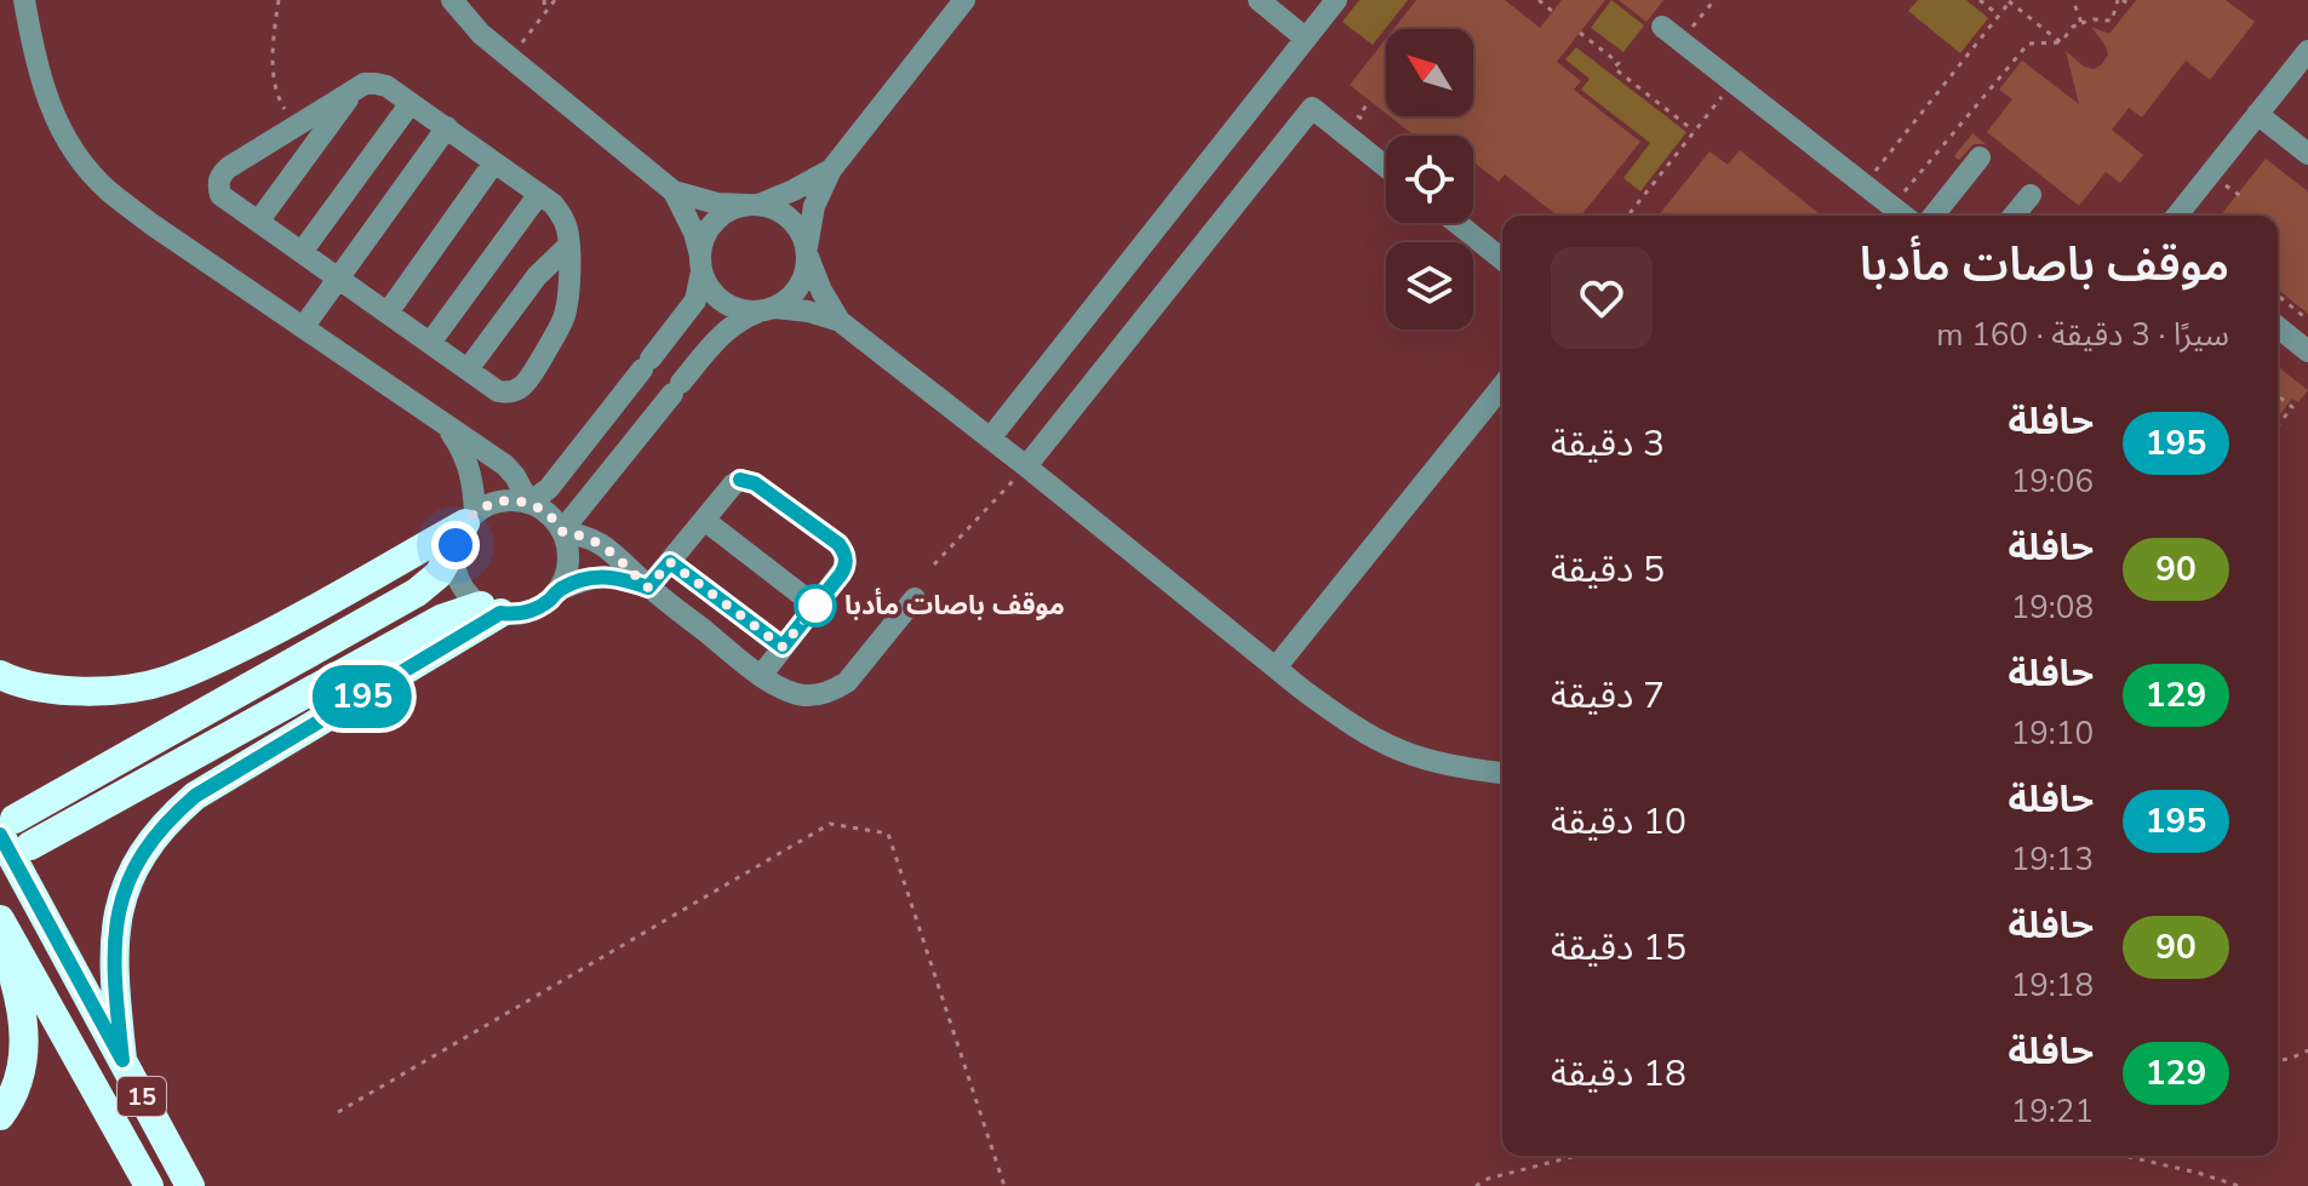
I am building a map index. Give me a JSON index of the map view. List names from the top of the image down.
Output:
{
  "streets": {
    "highway": ["15"]
  },
  "places": ["موقف باصات مأدبا"],
  "lines": ["bus line 195"],
  "north": "top left",
  "page": {
    "on_map": "195",
    "heading": ["موقف باصات مأدبا", "سيرًا · 3 دقيقة · 160 m"],
    "list": [
      {
        "mark": "195",
        "name": "حافلة",
        "note": "19:06",
        "value": "3 دقيقة"
      },
      {
        "mark": "90",
        "name": "حافلة",
        "note": "19:08",
        "value": "5 دقيقة"
      },
      {
        "mark": "129",
        "name": "حافلة",
        "note": "19:10",
        "value": "7 دقيقة"
      },
      {
        "mark": "195",
        "name": "حافلة",
        "note": "19:13",
        "value": "10 دقيقة"
      },
      {
        "mark": "90",
        "name": "حافلة",
        "note": "19:18",
        "value": "15 دقيقة"
      },
      {
        "mark": "129",
        "name": "حافلة",
        "note": "19:21",
        "value": "18 دقيقة"
      }
    ]
  }
}
